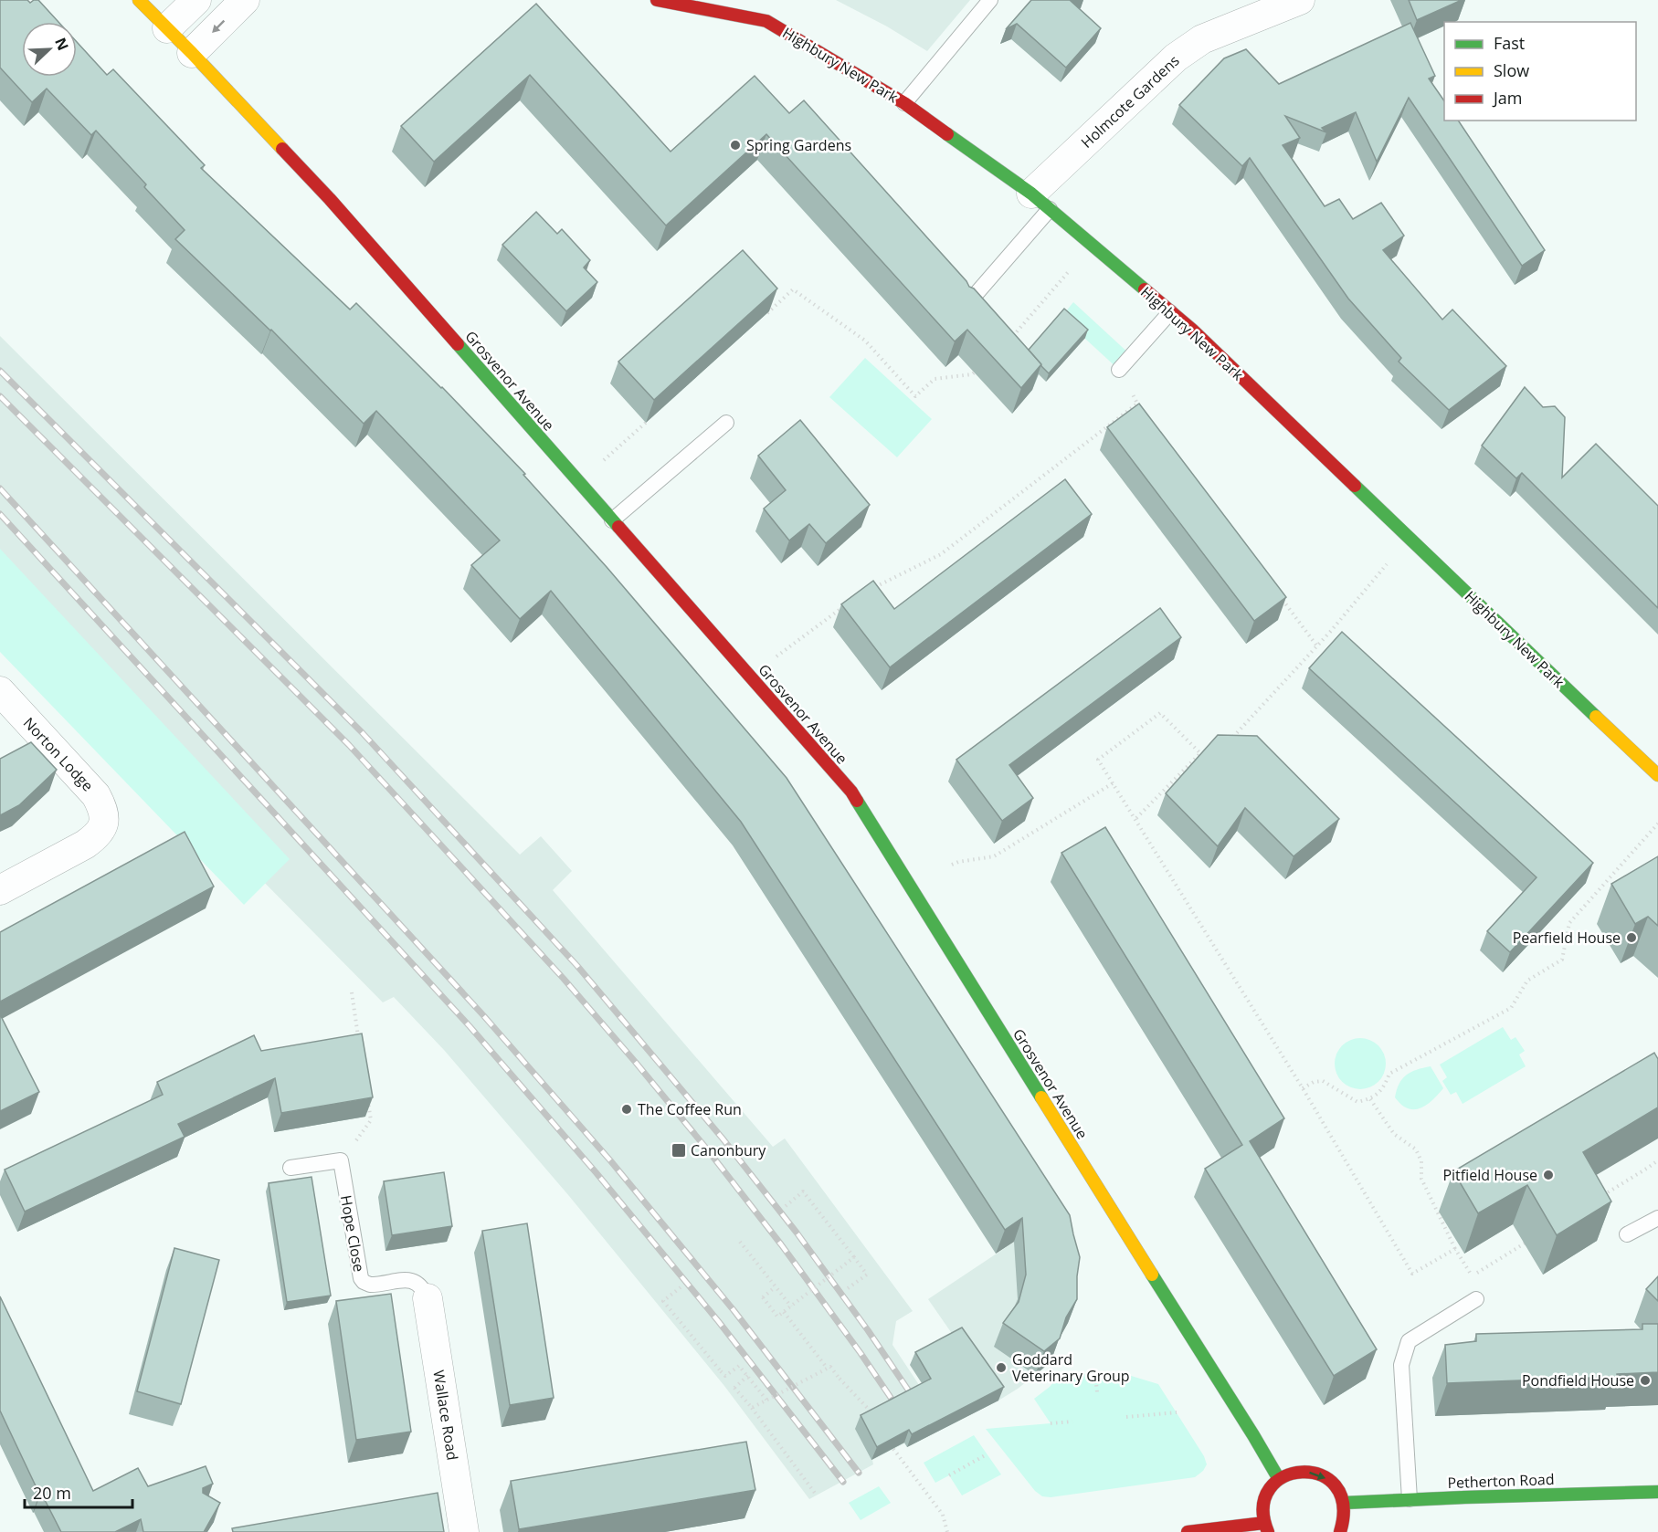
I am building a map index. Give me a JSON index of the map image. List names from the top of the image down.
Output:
{
  "streets": {
    "street": [
      "Highbury New Park",
      "Holmcote Gardens",
      "Grosvenor Avenue",
      "Norton Lodge",
      "Wallace Road",
      "Petherton Road"
    ],
    "lane": ["Hope Close"]
  },
  "crossings": [
    ["Highbury New Park", "Holmcote Gardens"],
    ["Hope Close", "Wallace Road"]
  ],
  "places": {
    "other": [
      "Spring Gardens",
      "Pearfield House",
      "The Coffee Run",
      "Pitfield House",
      "Goddard Veterinary Group",
      "Pondfield House"
    ],
    "transit": ["Canonbury"]
  },
  "legend": ["Fast", "Slow", "Jam"],
  "scale_bar": "20 m",
  "north": "top right"
}
